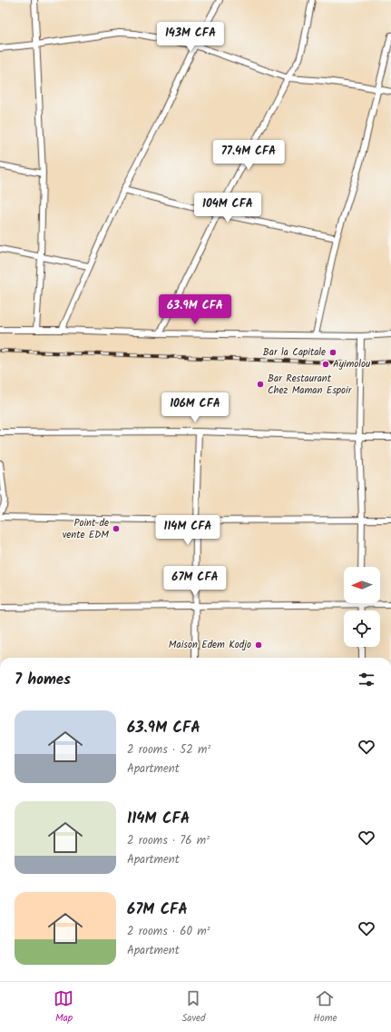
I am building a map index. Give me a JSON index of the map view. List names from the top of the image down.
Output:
{
  "places": [
    "Bar la Capitale",
    "Ayimolou",
    "Bar Restaurant Chez Maman Espoir",
    "Point de vente EDM",
    "Maison Edem Kodjo"
  ],
  "north": "left",
  "page": {
    "price": [
      "143M CFA",
      "77.4M CFA",
      "104M CFA",
      "63.9M CFA",
      "106M CFA",
      "114M CFA",
      "67M CFA"
    ],
    "heading": "7 homes",
    "list": [
      {
        "name": "63.9M CFA",
        "note": "2 rooms · 52 m² · Apartment"
      },
      {
        "name": "114M CFA",
        "note": "2 rooms · 76 m² · Apartment"
      },
      {
        "name": "67M CFA",
        "note": "2 rooms · 60 m² · Apartment"
      }
    ],
    "tabs": ["Map", "Saved", "Home"]
  }
}
